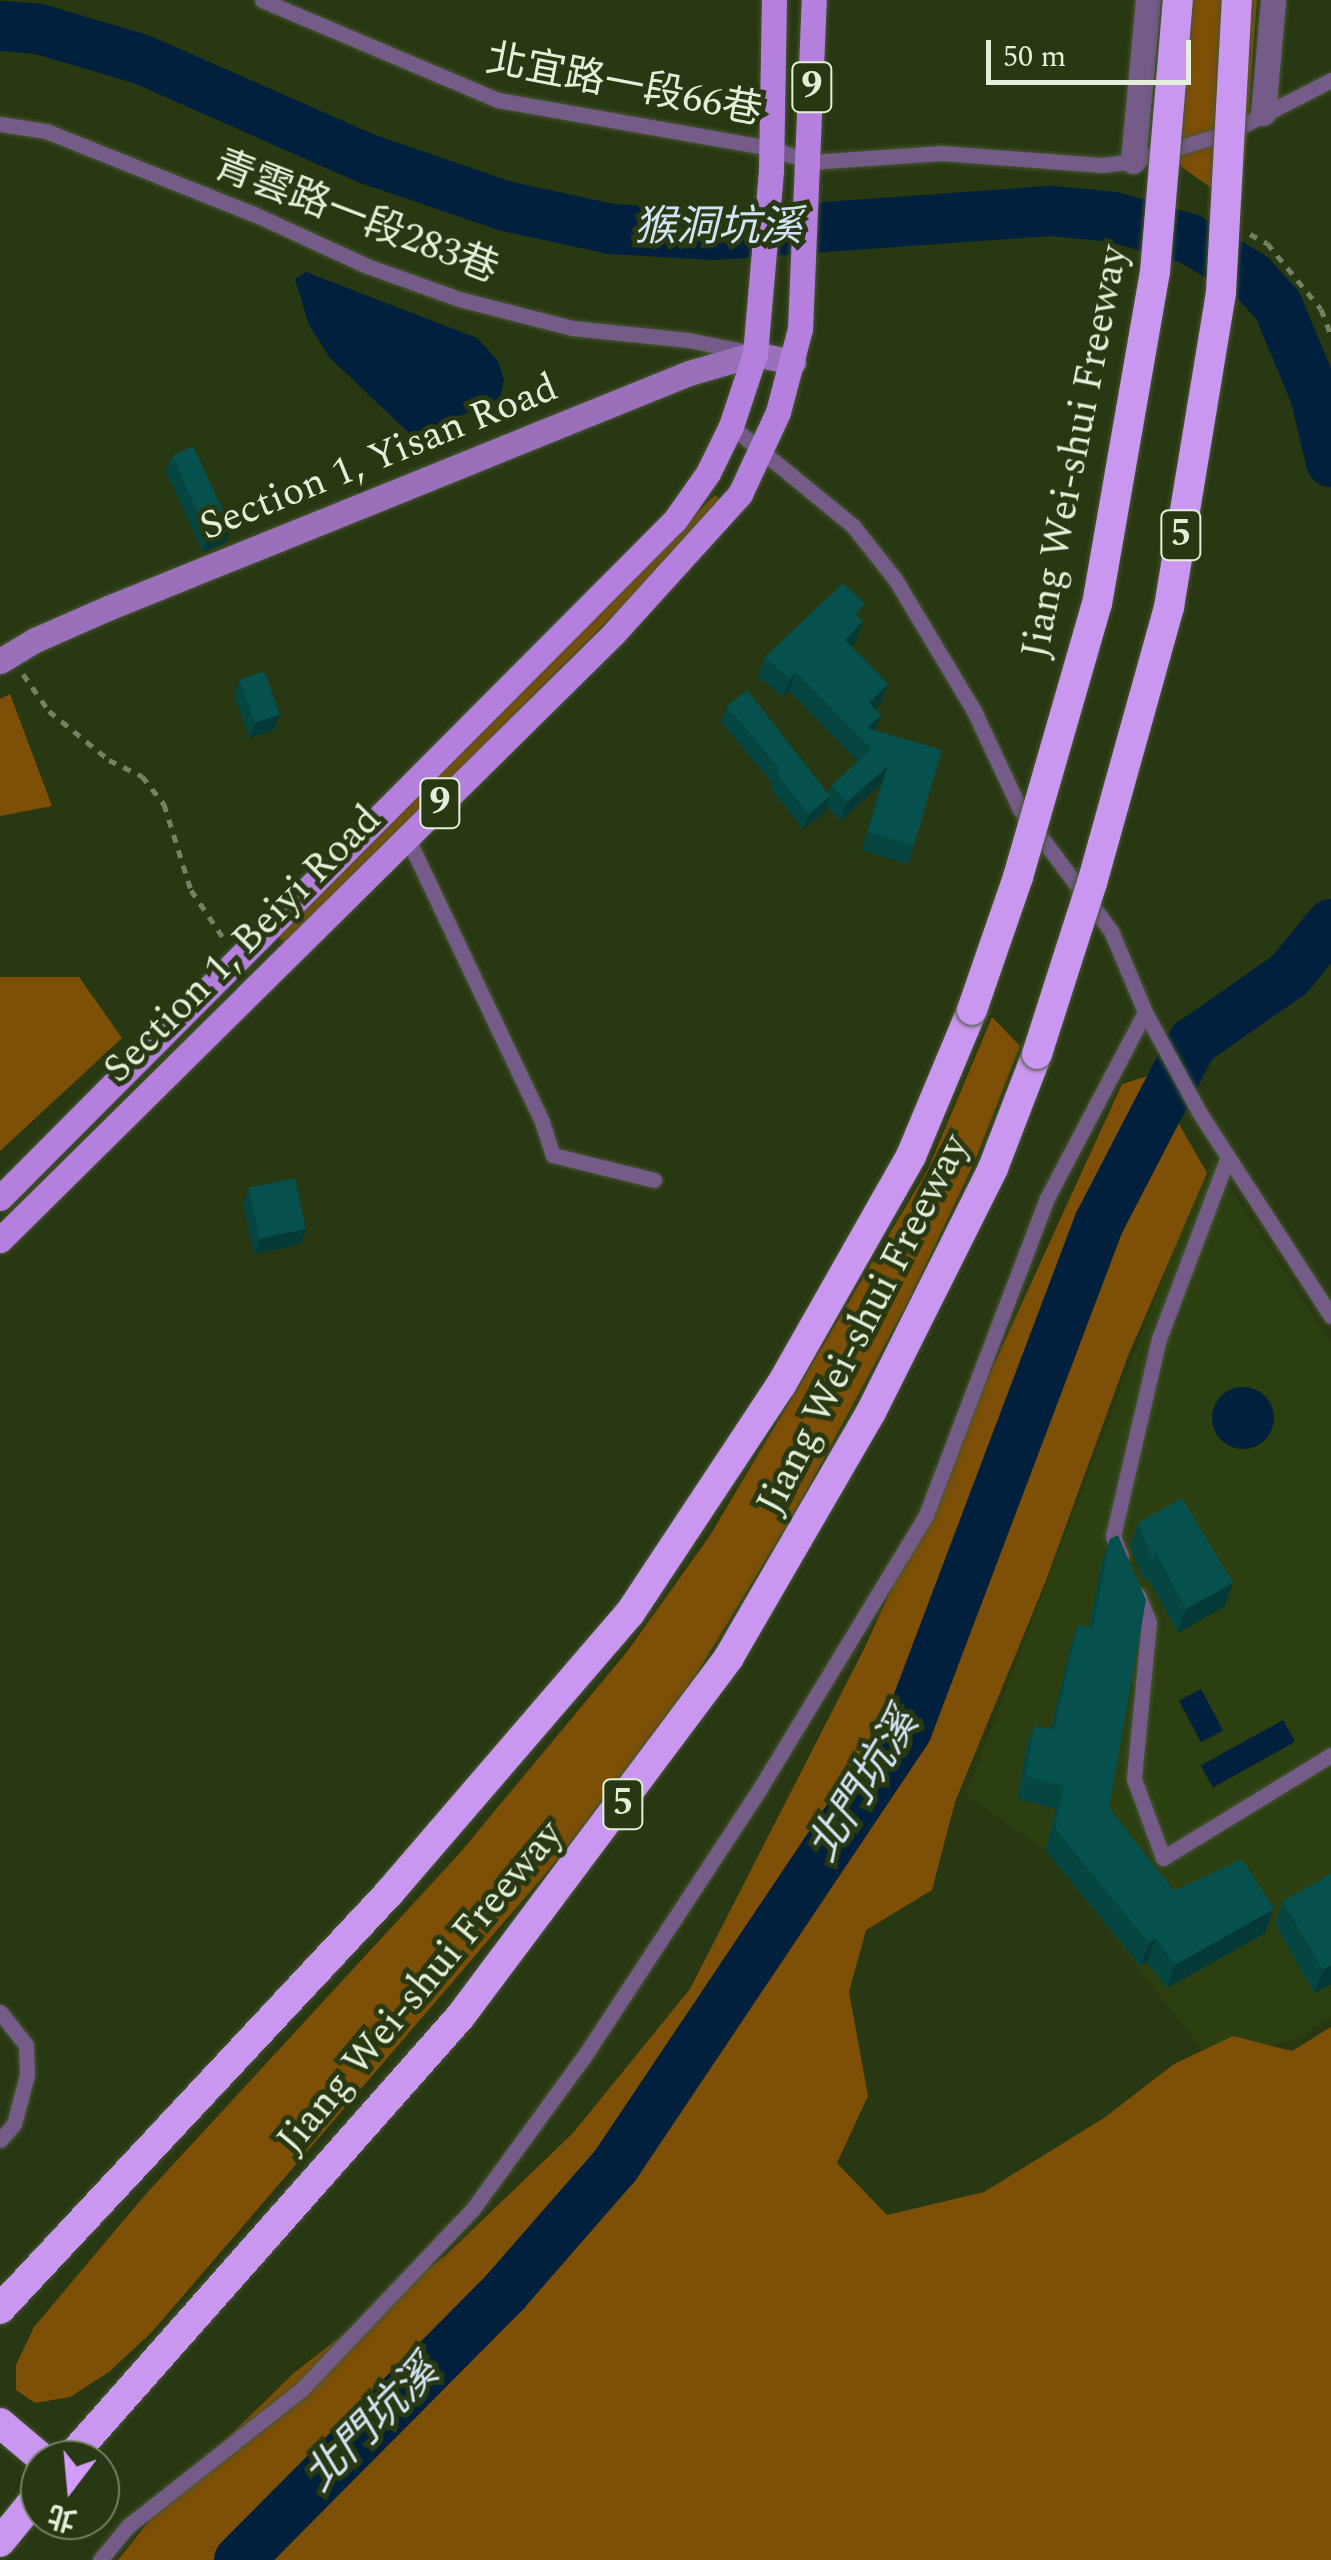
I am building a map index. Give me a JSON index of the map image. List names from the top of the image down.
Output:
{
  "streets": {
    "highway": ["Jiang Wei-shui Freeway", "5"],
    "main road": ["9", "Section 1, Beiyi Road"],
    "street": ["Section 1, Yisan Road"],
    "lane": ["北宜路一段66巷", "青雲路一段283巷"]
  },
  "crossings": [
    ["北宜路一段66巷", "9"],
    ["北宜路一段66巷", "Section 1, Beiyi Road"],
    ["9", "Section 1, Beiyi Road"],
    ["青雲路一段283巷", "Section 1, Yisan Road"],
    ["青雲路一段283巷", "Section 1, Beiyi Road"],
    ["Section 1, Yisan Road", "Section 1, Beiyi Road"]
  ],
  "water": ["猴洞坑溪", "北門坑溪"],
  "scale_bar": "50 m",
  "north": "bottom"
}
